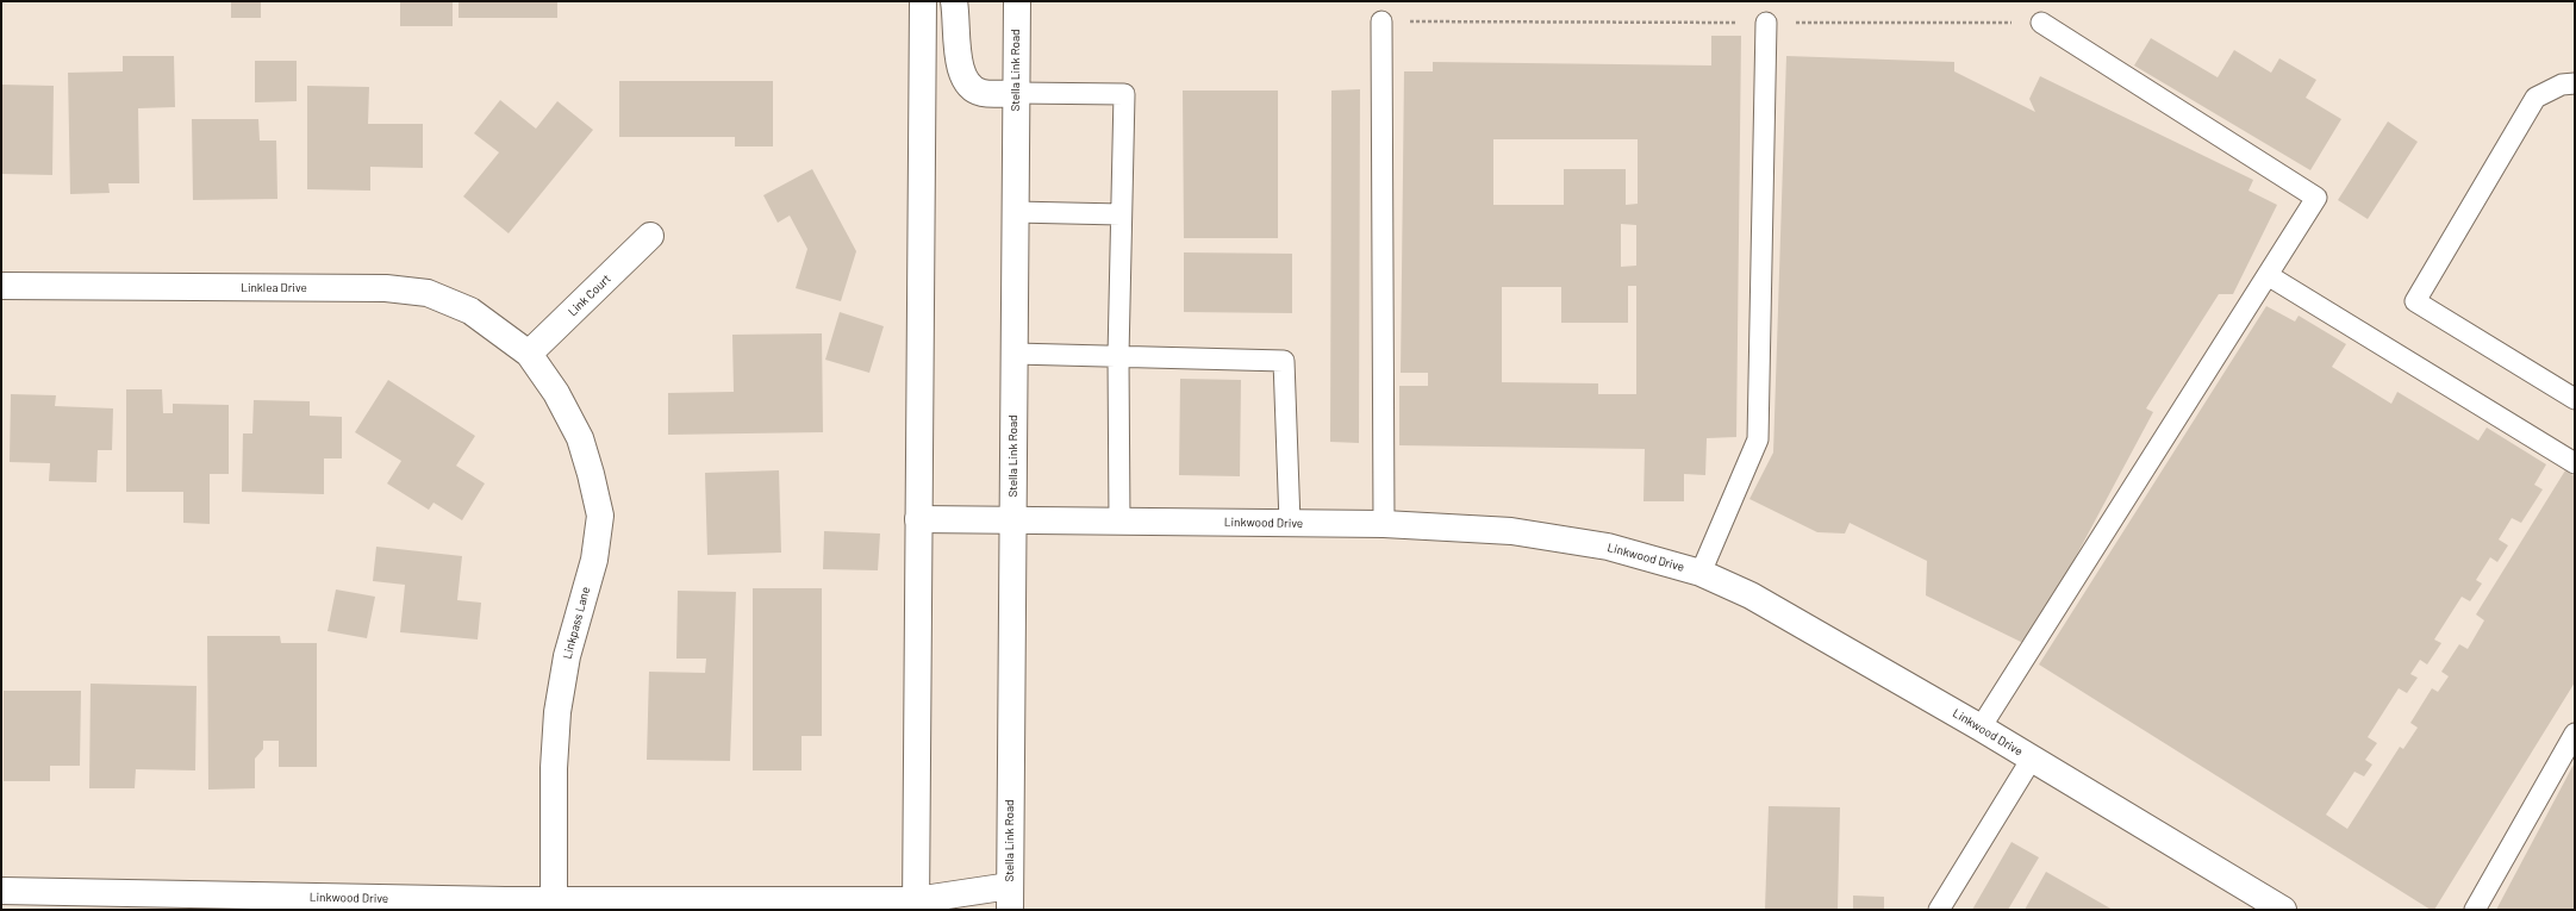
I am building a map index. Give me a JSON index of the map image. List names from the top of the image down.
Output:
{
  "streets": {
    "street": [
      "Stella Link Road",
      "Linklea Drive",
      "Link Court",
      "Linkwood Drive",
      "Linkpass Lane"
    ]
  },
  "crossings": [
    ["Stella Link Road", "Linkwood Drive"],
    ["Linklea Drive", "Link Court"],
    ["Linklea Drive", "Linkpass Lane"],
    ["Link Court", "Linkpass Lane"],
    ["Linkwood Drive", "Linkpass Lane"]
  ]
}
